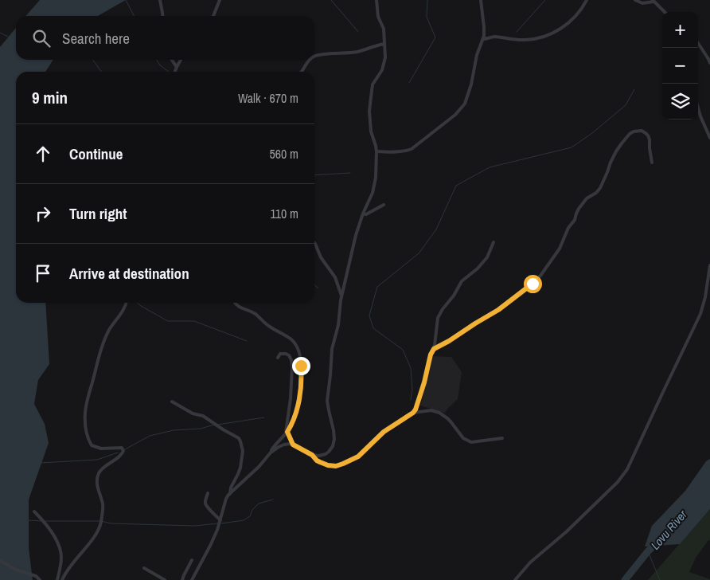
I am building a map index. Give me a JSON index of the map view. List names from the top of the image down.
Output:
{
  "water": ["Lovu River"],
  "page": {
    "map_buttons": ["+", "−"],
    "search": "Search here",
    "heading": ["9 min", "Walk · 670 m"],
    "list": [
      ["Continue", "560 m"],
      ["Turn right", "110 m"],
      "Arrive at destination"
    ]
  }
}
